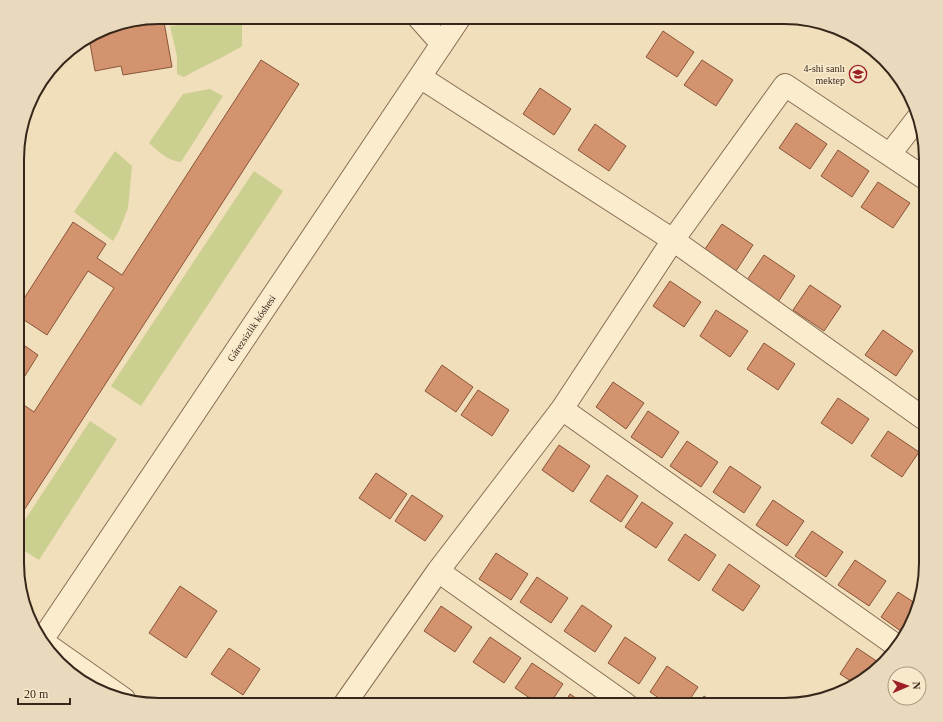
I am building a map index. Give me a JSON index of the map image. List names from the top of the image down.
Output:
{
  "streets": {
    "street": ["Gárezsizlik kóshesi"]
  },
  "places": {
    "school or university": ["4-shi sanlı mektep"]
  },
  "scale_bar": "20 m",
  "north": "right"
}
